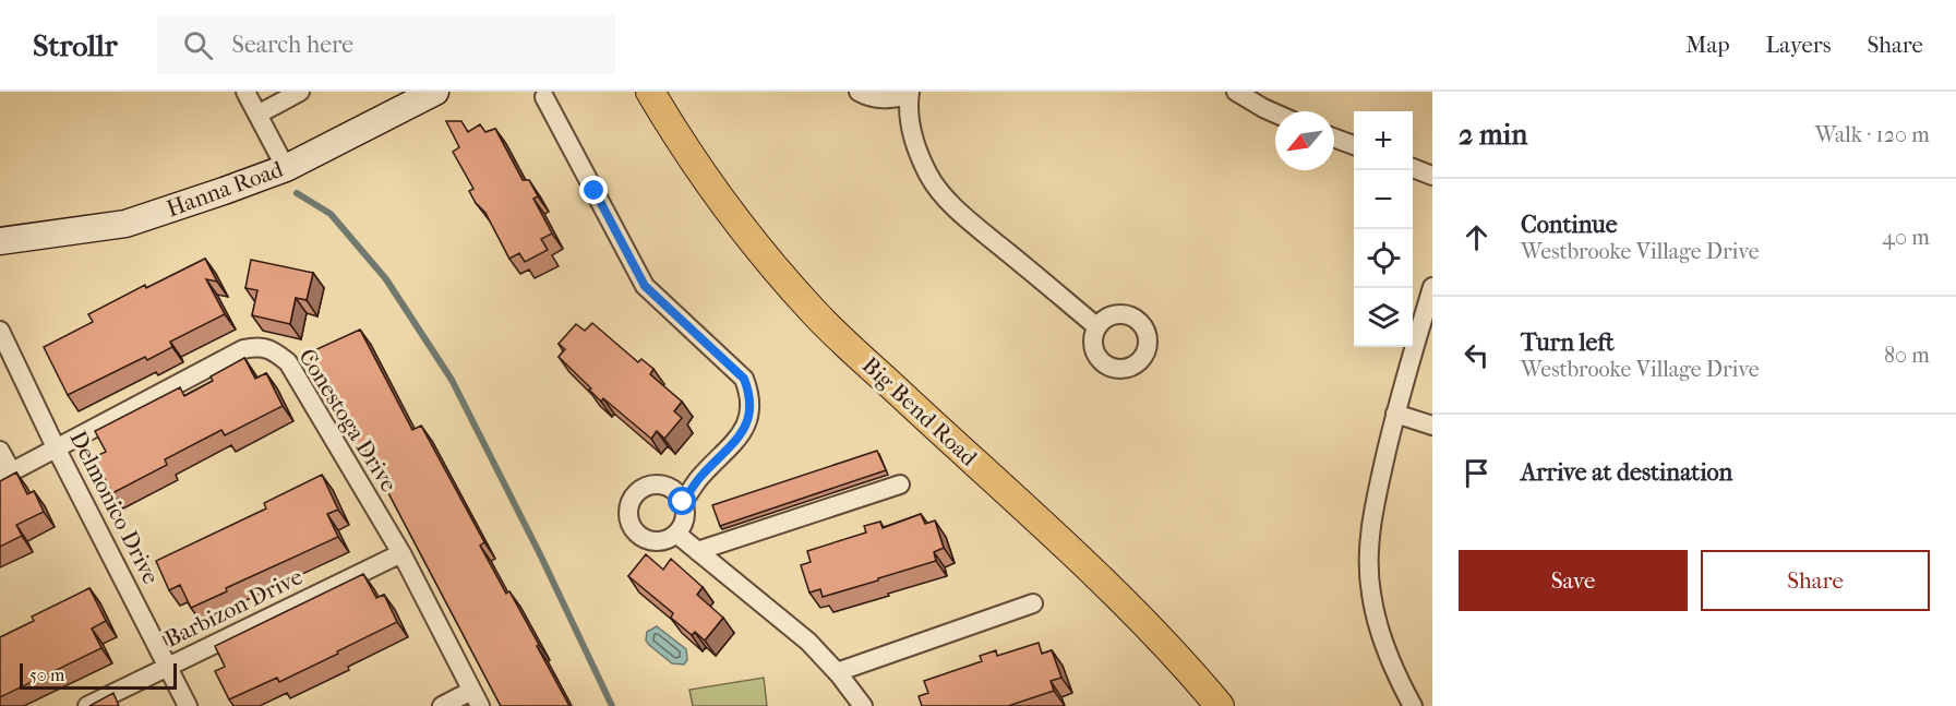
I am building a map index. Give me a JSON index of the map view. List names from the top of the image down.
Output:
{
  "streets": {
    "main road": ["Big Bend Road"],
    "street": [
      "Hanna Road",
      "Conestoga Drive",
      "Delmonico Drive",
      "Barbizon Drive"
    ]
  },
  "crossings": [
    ["Conestoga Drive", "Delmonico Drive"],
    ["Conestoga Drive", "Barbizon Drive"],
    ["Delmonico Drive", "Barbizon Drive"]
  ],
  "scale_bar": "50 m",
  "north": "bottom left",
  "page": {
    "header": "Strollr",
    "search": "Search here",
    "nav": ["Map", "Layers", "Share"],
    "heading": ["2 min", "Walk · 120 m"],
    "map_buttons": ["+", "−"],
    "list": [
      ["Continue", "Westbrooke Village Drive", "40 m"],
      ["Turn left", "Westbrooke Village Drive", "80 m"],
      "Arrive at destination"
    ],
    "buttons": ["Save", "Share"],
    "scale": "50 m"
  }
}
